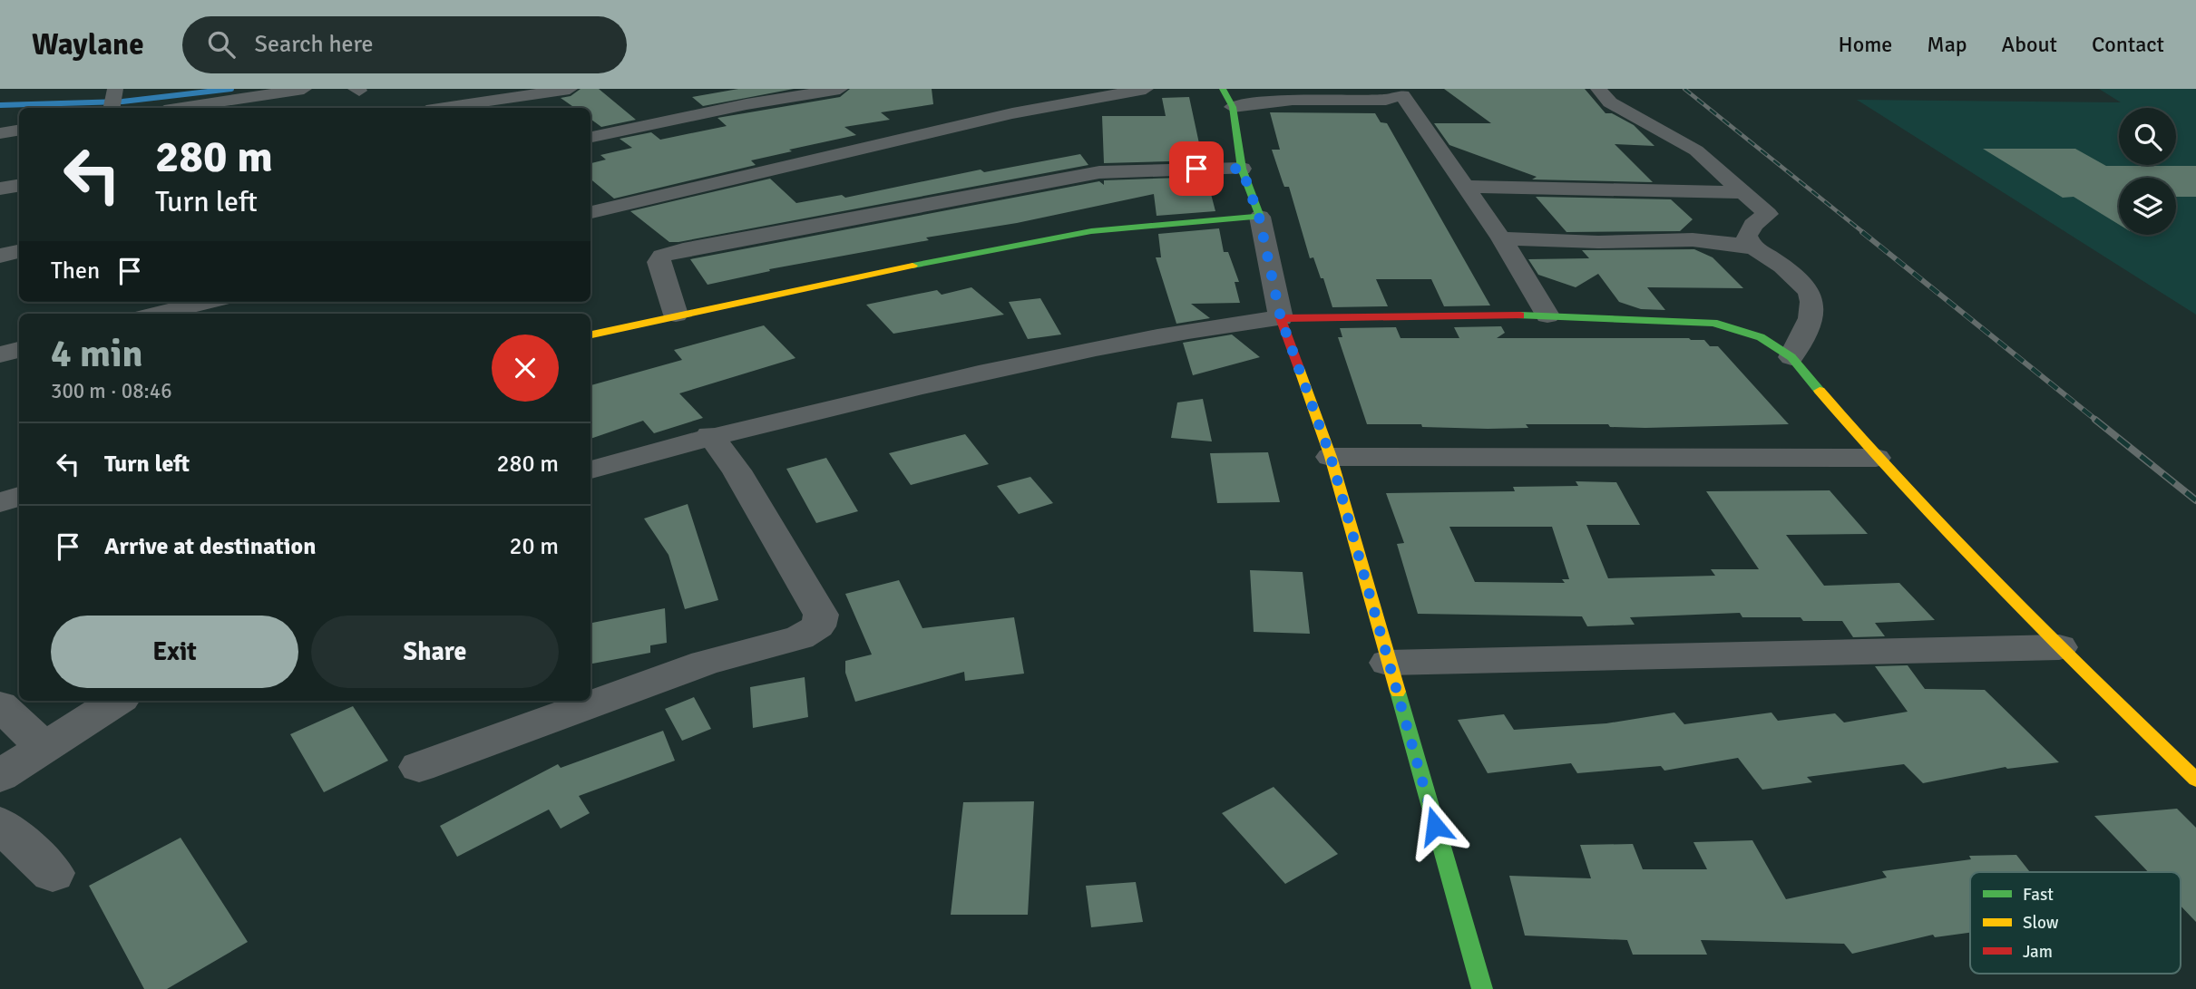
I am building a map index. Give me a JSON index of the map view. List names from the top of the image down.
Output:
{
  "legend": ["Fast", "Slow", "Jam"],
  "page": {
    "header": "Waylane",
    "search": "Search here",
    "nav": [
      "Home",
      "Map",
      "About",
      "Contact"
    ],
    "turn": ["280 m", "Turn left"],
    "then": "Then",
    "heading": ["4 min", "300 m · 08:46"],
    "list": [
      {
        "name": "Turn left",
        "value": "280 m"
      },
      {
        "name": "Arrive at destination",
        "value": "20 m"
      }
    ],
    "buttons": ["Exit", "Share"]
  }
}
